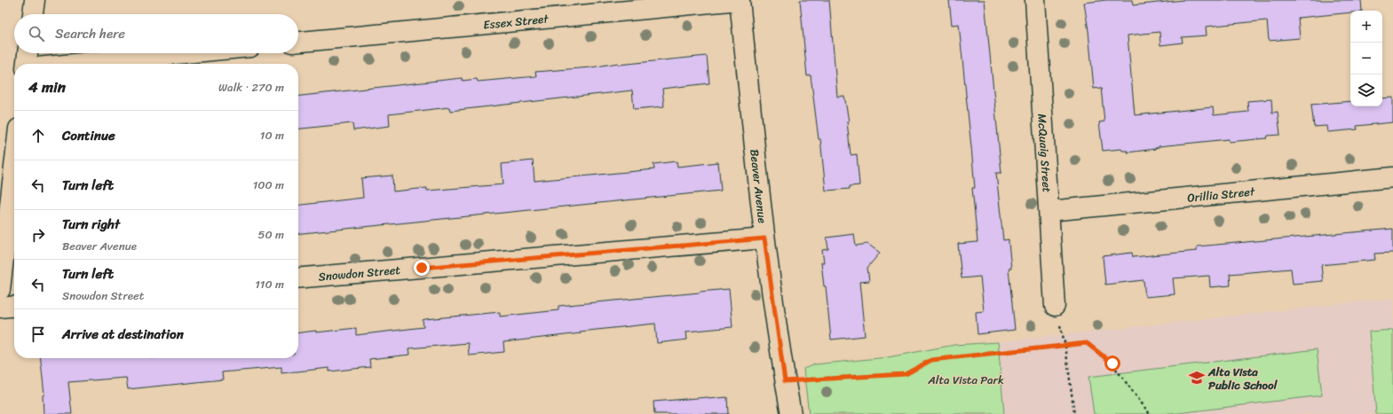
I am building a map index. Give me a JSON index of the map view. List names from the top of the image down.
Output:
{
  "streets": {
    "street": [
      "Essex Street",
      "McQuaig Street",
      "Beaver Avenue",
      "Orillia Street",
      "Snowdon Street"
    ]
  },
  "crossings": [
    ["Essex Street", "Beaver Avenue"],
    ["McQuaig Street", "Orillia Street"],
    ["Beaver Avenue", "Snowdon Street"]
  ],
  "parks": ["Alta Vista Park"],
  "places": {
    "school or university": ["Alta Vista Public School"]
  },
  "page": {
    "map_buttons": ["+", "−"],
    "search": "Search here",
    "heading": ["4 min", "Walk · 270 m"],
    "list": [
      ["Continue", "10 m"],
      ["Turn left", "100 m"],
      ["Turn right", "Beaver Avenue", "50 m"],
      ["Turn left", "Snowdon Street", "110 m"],
      "Arrive at destination"
    ]
  }
}
